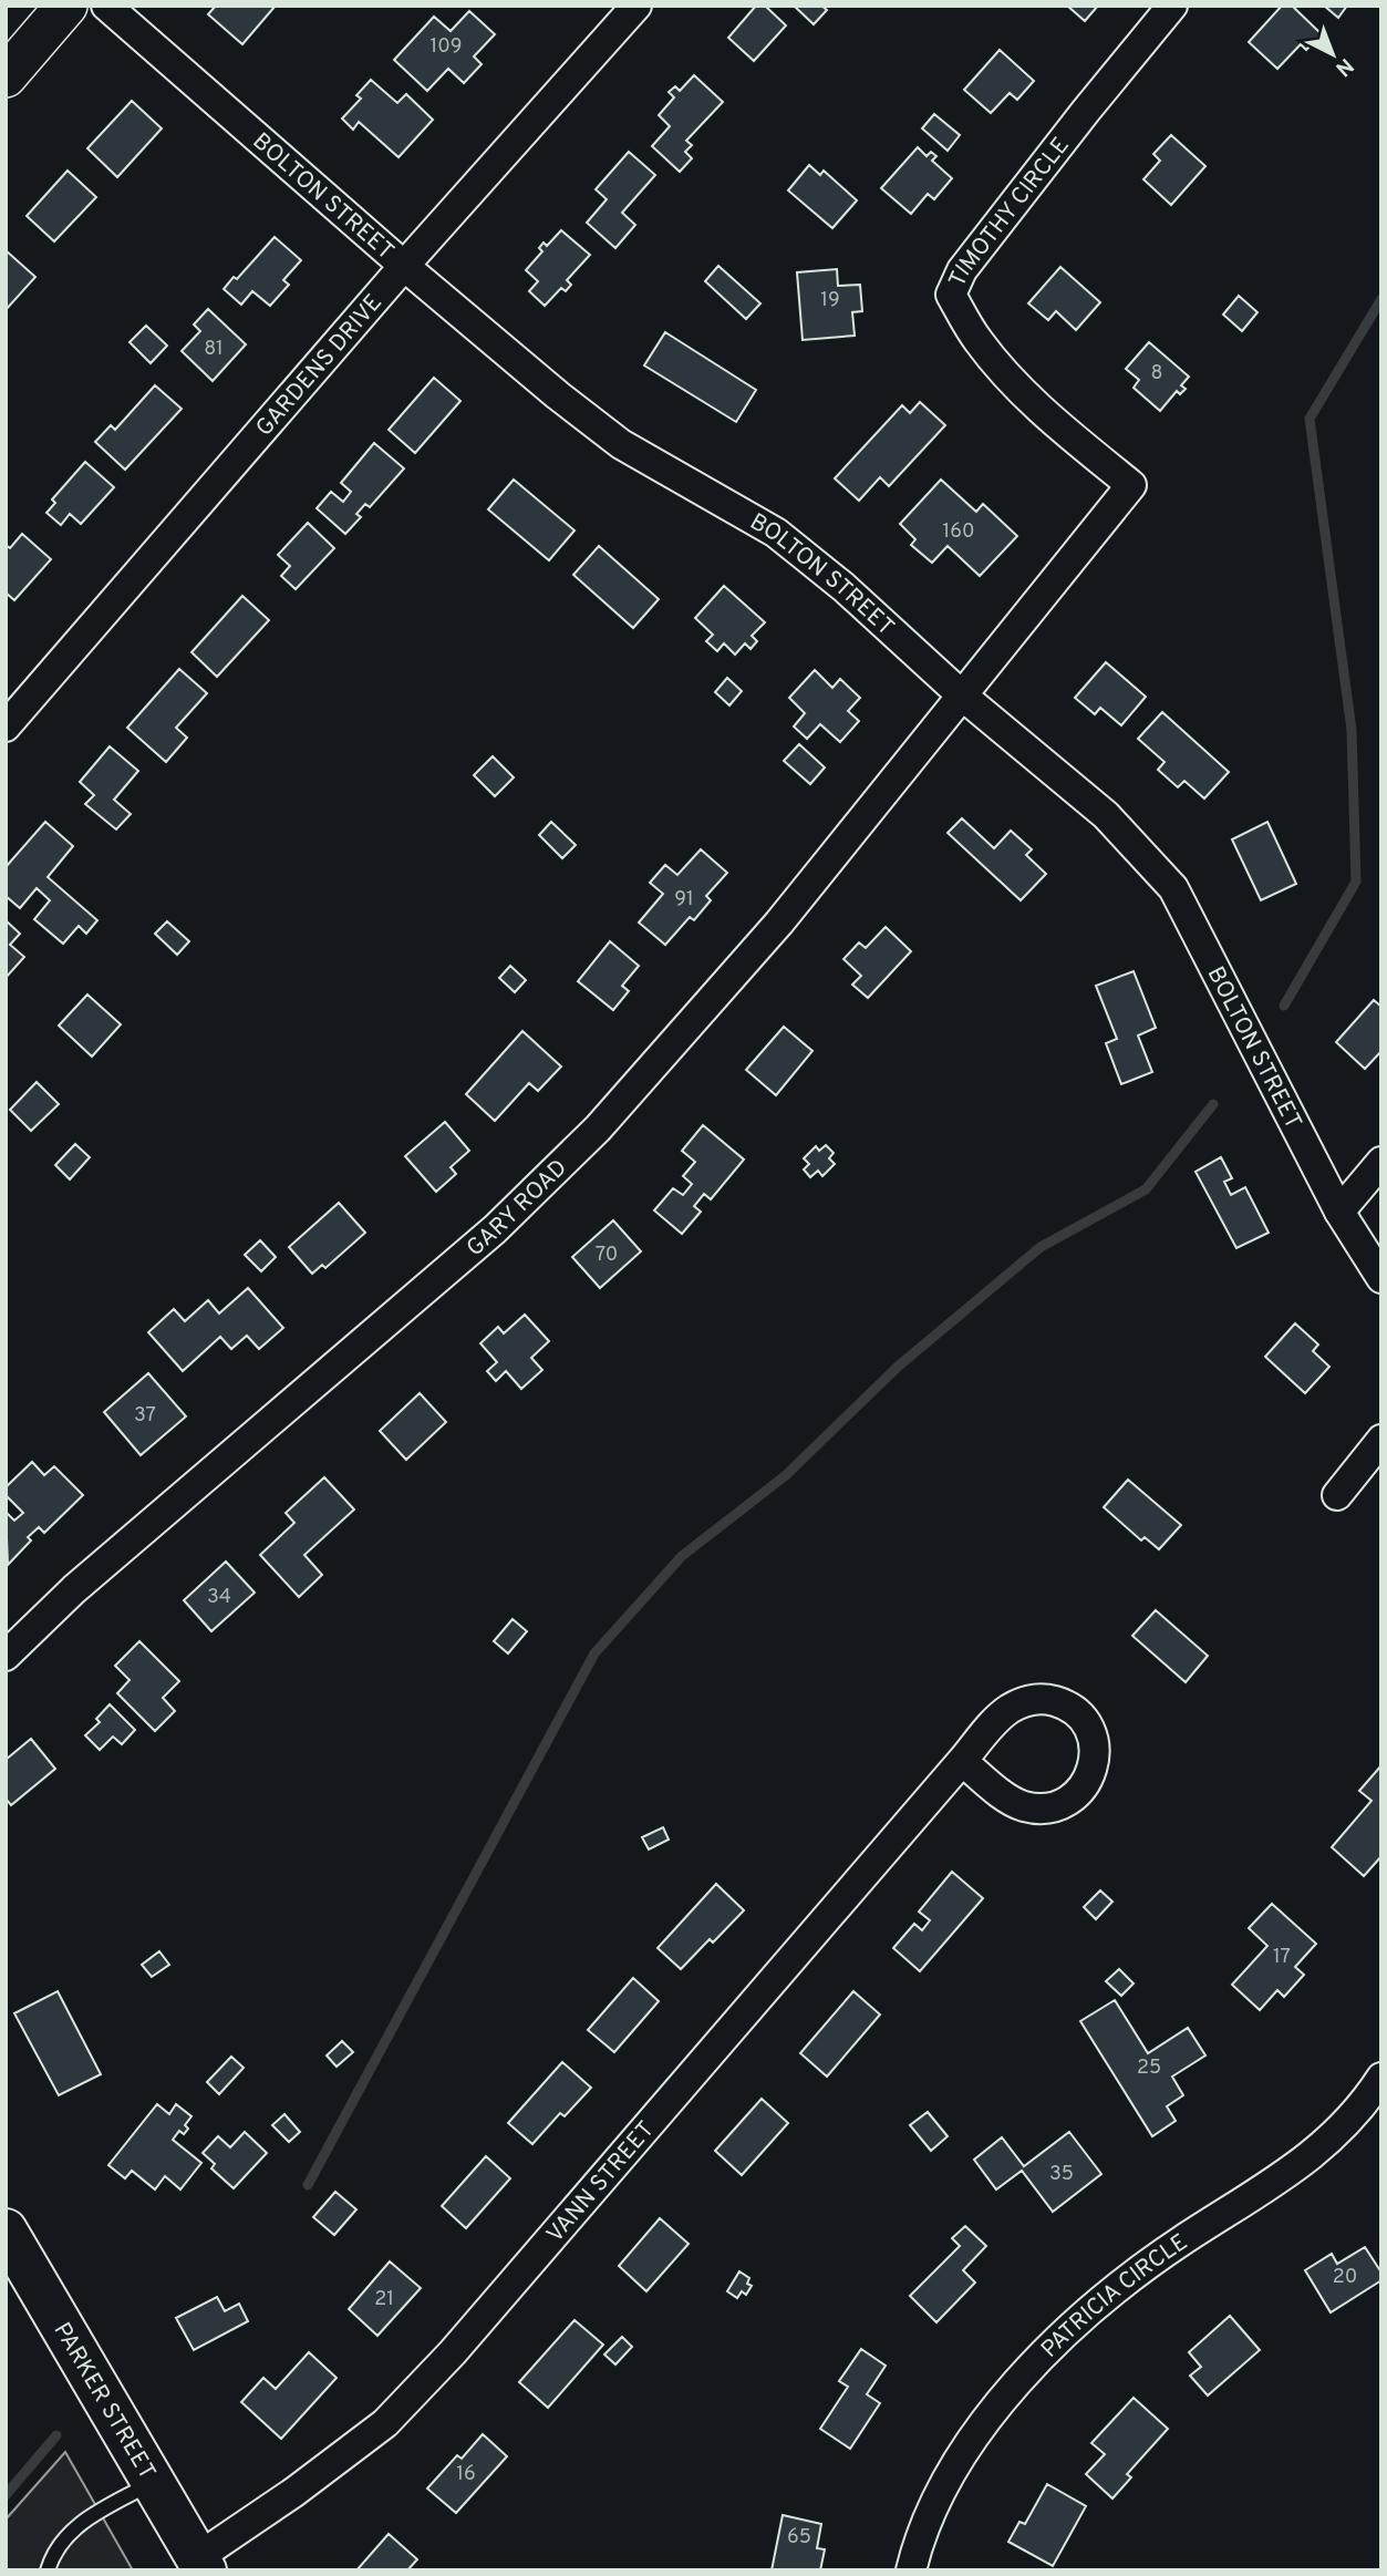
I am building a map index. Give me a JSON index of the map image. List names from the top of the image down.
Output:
{
  "streets": {
    "main road": ["PARKER STREET"],
    "street": [
      "BOLTON STREET",
      "TIMOTHY CIRCLE",
      "GARDENS DRIVE",
      "GARY ROAD",
      "VANN STREET",
      "PATRICIA CIRCLE"
    ]
  },
  "crossings": [
    ["BOLTON STREET", "TIMOTHY CIRCLE"],
    ["BOLTON STREET", "GARDENS DRIVE"],
    ["BOLTON STREET", "GARY ROAD"],
    ["TIMOTHY CIRCLE", "GARY ROAD"],
    ["VANN STREET", "PARKER STREET"]
  ],
  "house_numbers": [
    "109",
    "19",
    "81",
    "8",
    "160",
    "91",
    "70",
    "37",
    "34",
    "17",
    "25",
    "35",
    "20",
    "21",
    "16",
    "65"
  ],
  "north": "bottom right"
}
